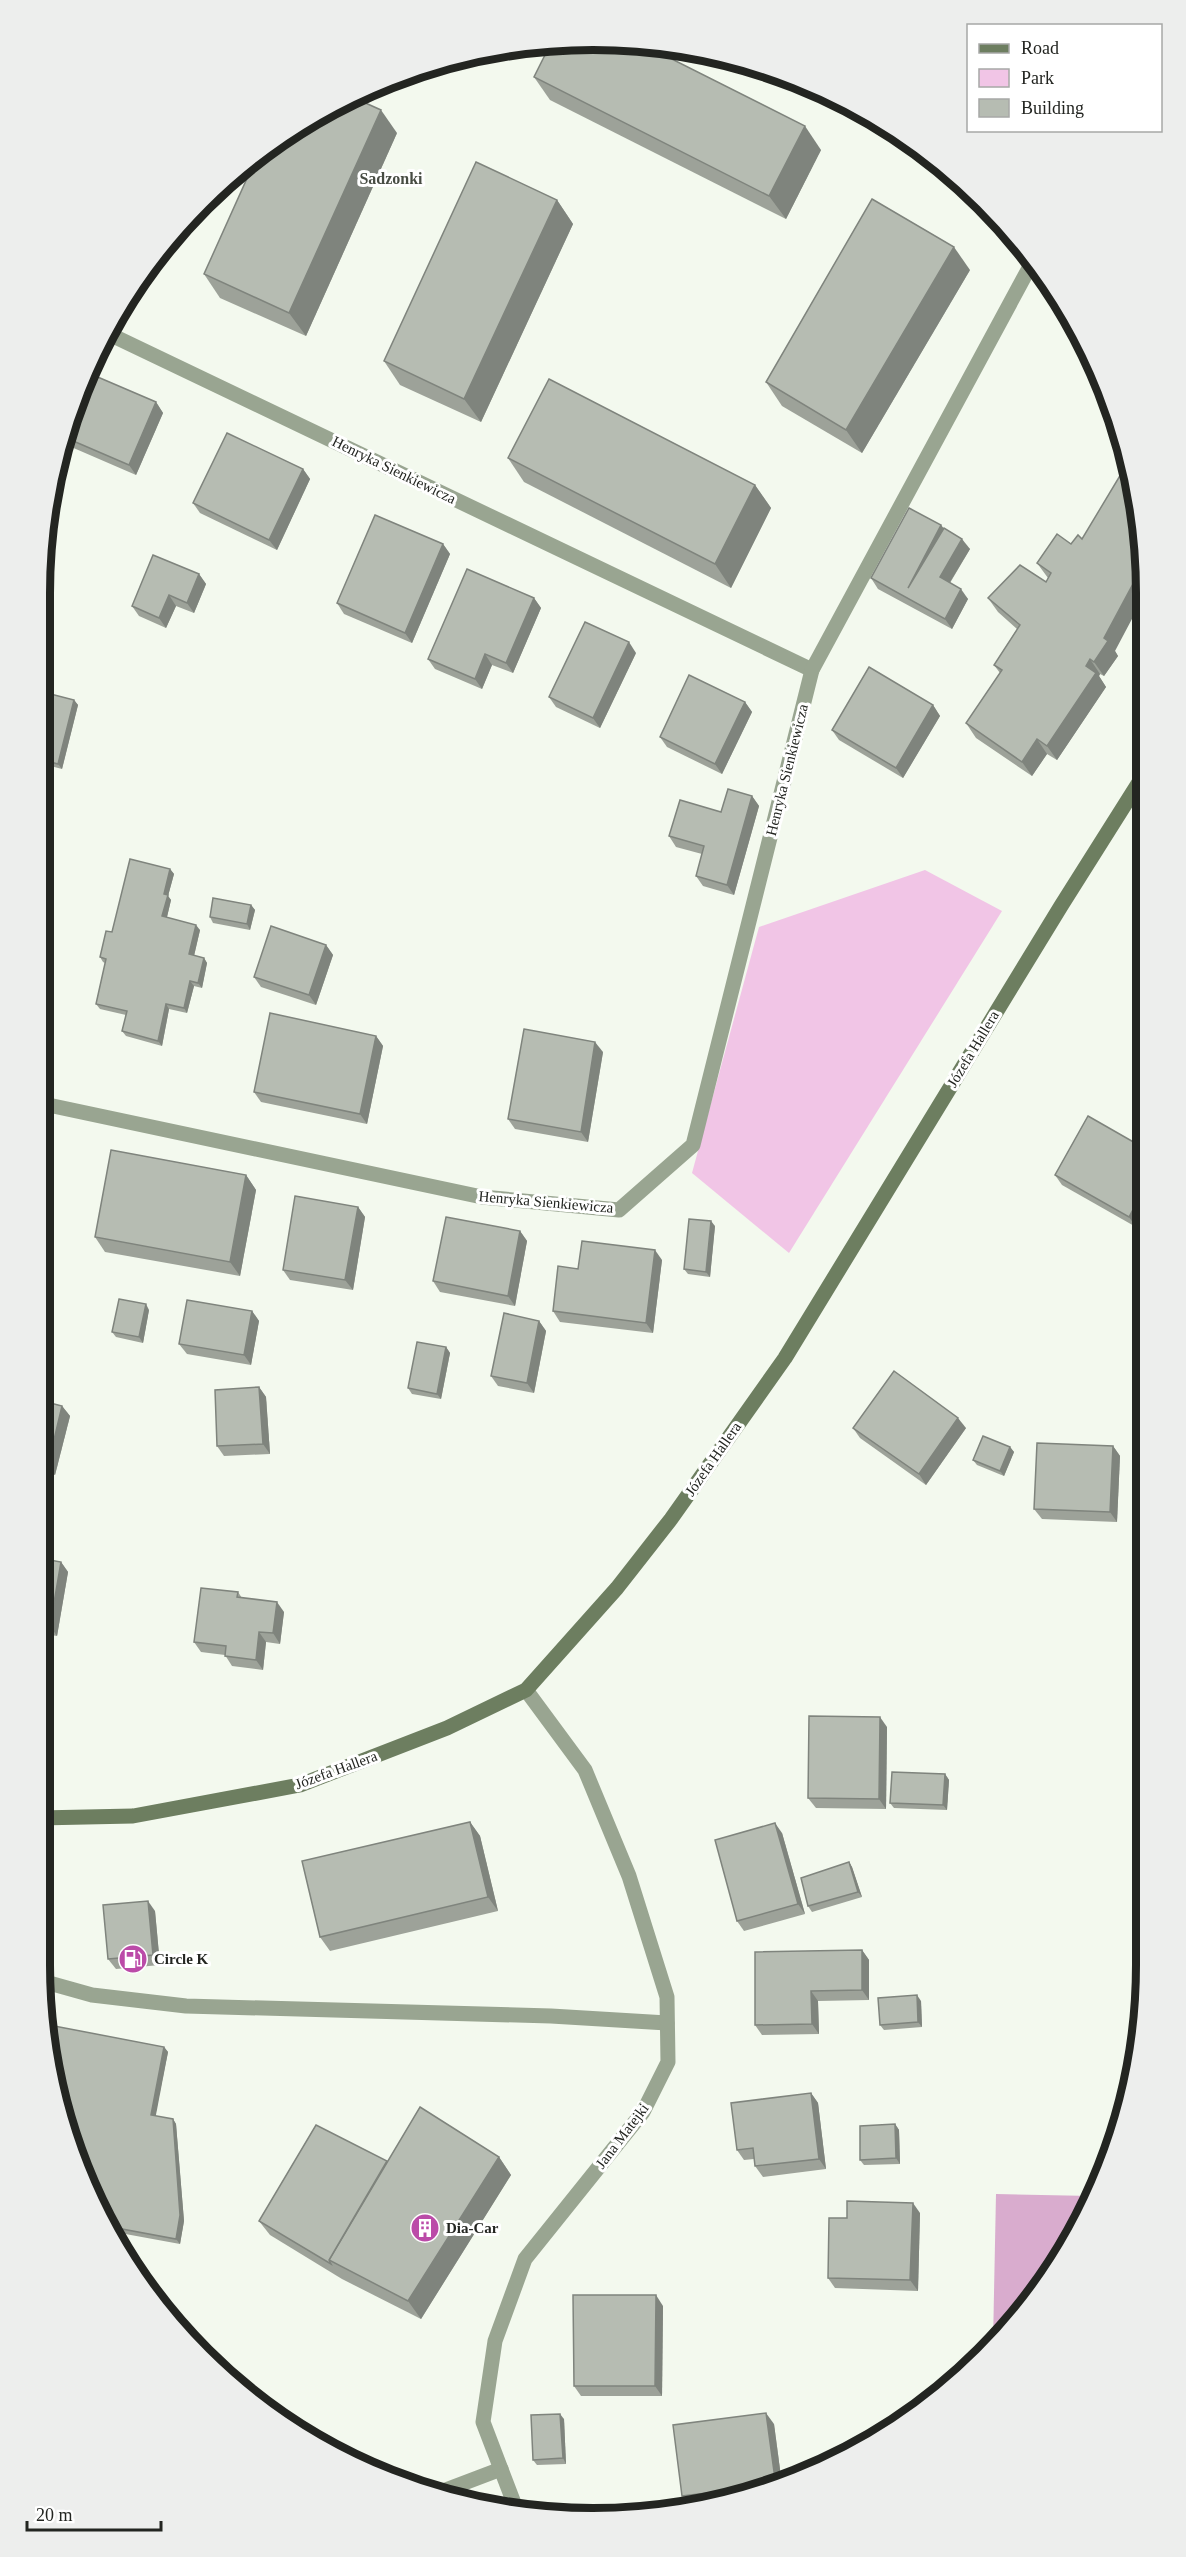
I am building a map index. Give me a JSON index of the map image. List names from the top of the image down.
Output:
{
  "streets": {
    "street": ["Henryka Sienkiewicza", "Józefa Hallera", "Jana Matejki"]
  },
  "crossings": [
    ["Józefa Hallera", "Jana Matejki"]
  ],
  "districts": ["Sadzonki"],
  "places": {
    "fuel station": ["Circle K"],
    "building": ["Dia-Car"]
  },
  "legend": ["Road", "Park", "Building"],
  "scale_bar": "20 m"
}
